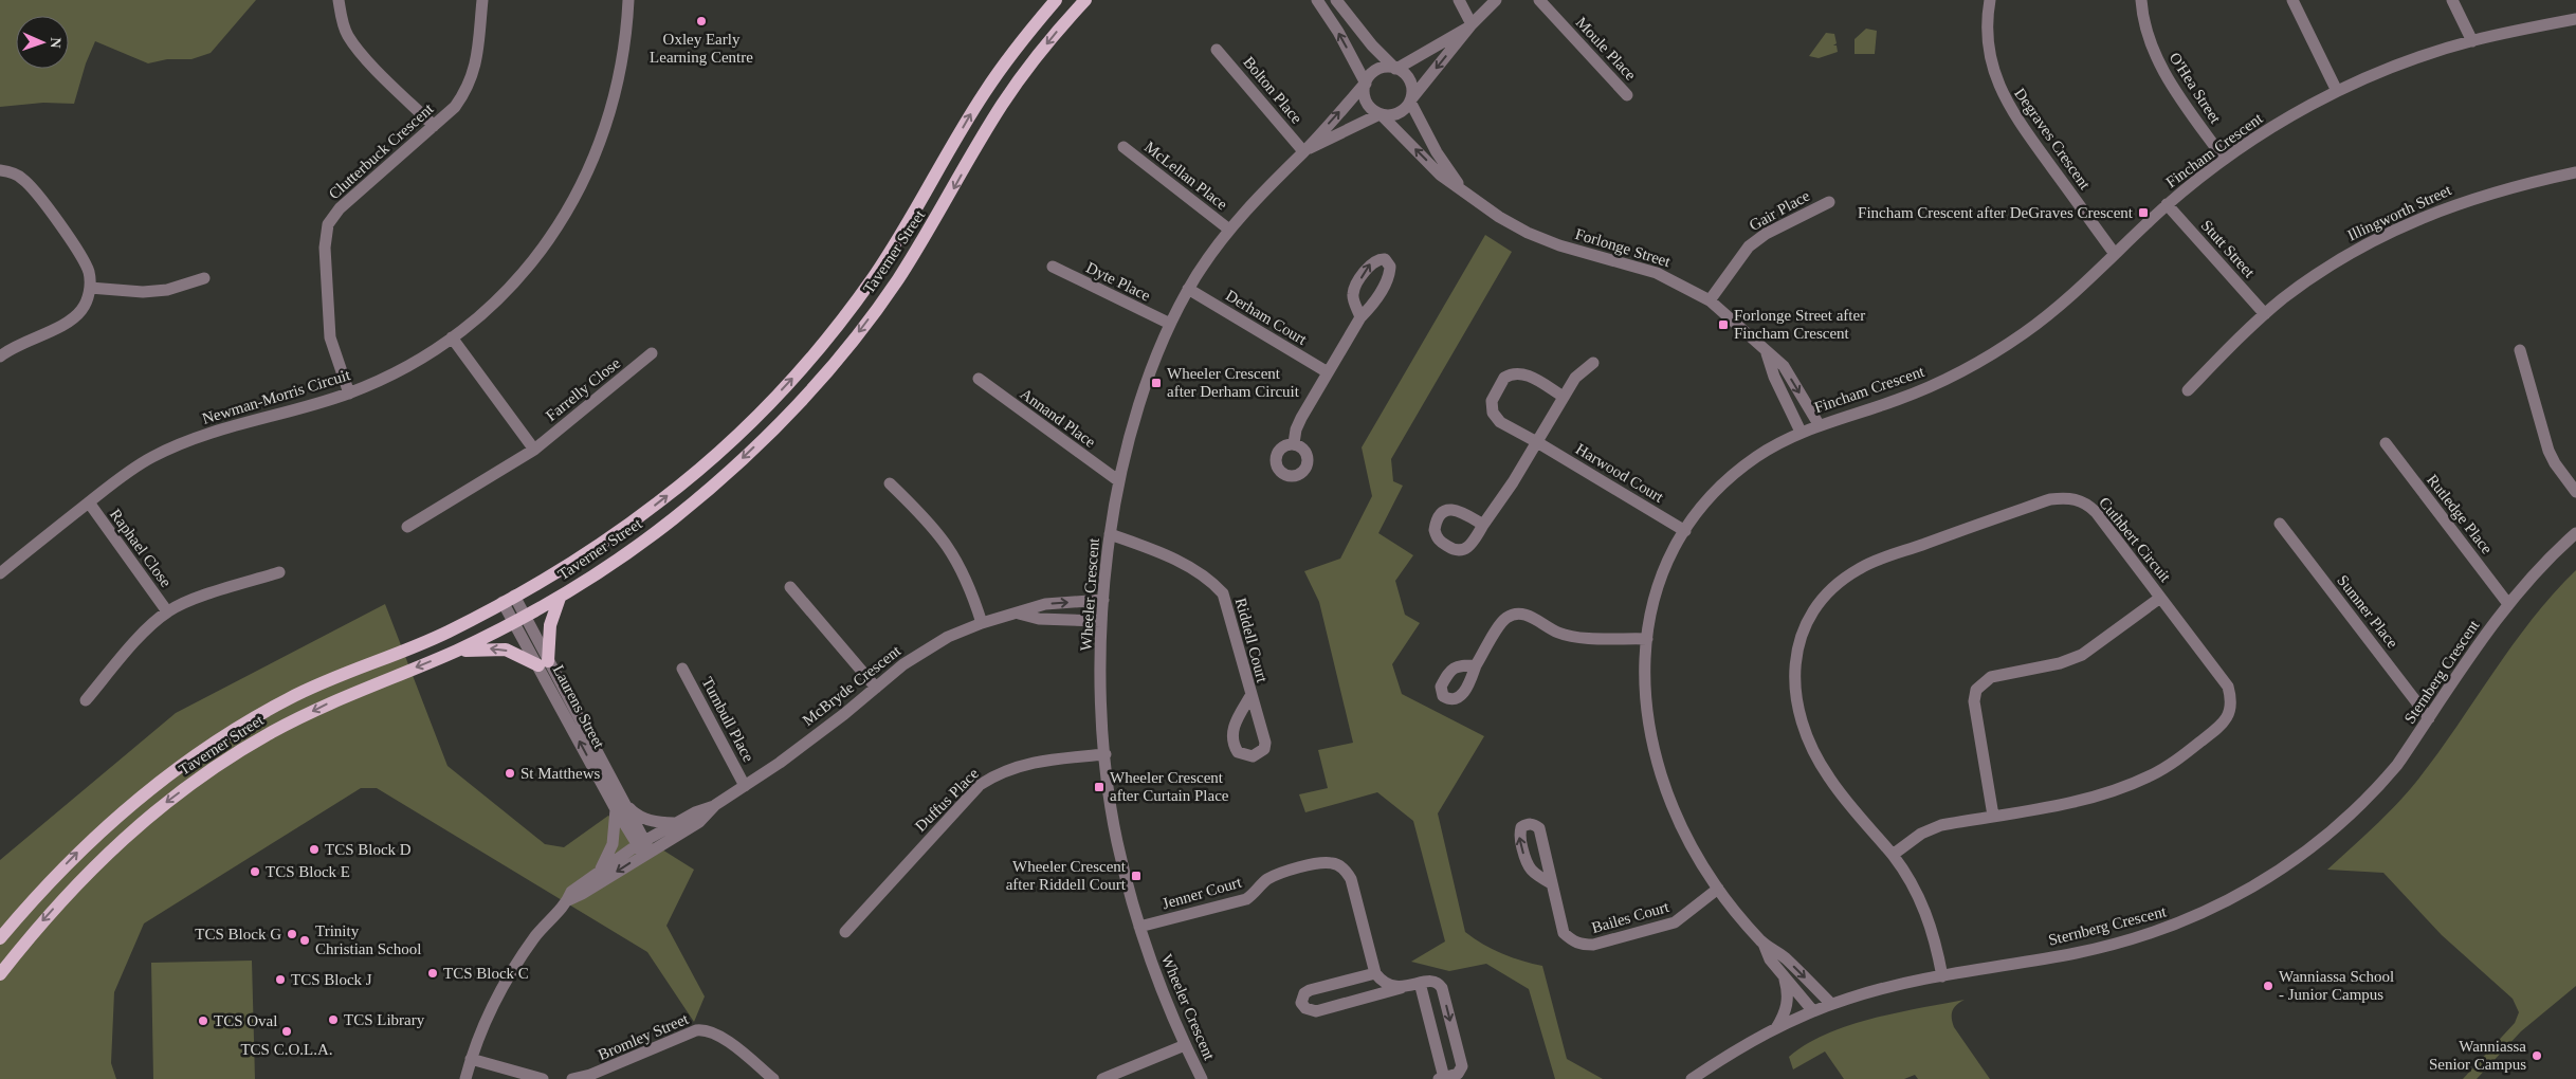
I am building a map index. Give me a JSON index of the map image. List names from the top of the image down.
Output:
{
  "streets": {
    "main road": ["Taverner Street"],
    "street": [
      "Moule Place",
      "O'Hea Street",
      "Bolton Place",
      "Degraves Crescent",
      "Fincham Crescent",
      "Clutterbuck Crescent",
      "McLellan Place",
      "Gair Place",
      "Illingworth Street",
      "Forlonge Street",
      "Stutt Street",
      "Dyte Place",
      "Derham Court",
      "Farrelly Close",
      "Newman-Morris Circuit",
      "Annand Place",
      "Harwood Court",
      "Rutledge Place",
      "Cuthbert Circuit",
      "Raphael Close",
      "Wheeler Crescent",
      "Sumner Place",
      "Riddell Court",
      "Sternberg Crescent",
      "McBryde Crescent",
      "Laurens Street",
      "Turnbull Place",
      "Duffus Place",
      "Jenner Court",
      "Bailes Court",
      "Bromley Street"
    ]
  },
  "crossings": [
    ["O'Hea Street", "Fincham Crescent"],
    ["Bolton Place", "Wheeler Crescent"],
    ["Degraves Crescent", "Fincham Crescent"],
    ["Fincham Crescent", "Forlonge Street"],
    ["Fincham Crescent", "Stutt Street"],
    ["Fincham Crescent", "Harwood Court"],
    ["Fincham Crescent", "Sternberg Crescent"],
    ["Fincham Crescent", "Bailes Court"],
    ["Clutterbuck Crescent", "Newman-Morris Circuit"],
    ["McLellan Place", "Wheeler Crescent"],
    ["Gair Place", "Forlonge Street"],
    ["Illingworth Street", "Stutt Street"],
    ["Forlonge Street", "Wheeler Crescent"],
    ["Taverner Street", "Laurens Street"],
    ["Dyte Place", "Wheeler Crescent"],
    ["Derham Court", "Wheeler Crescent"],
    ["Newman-Morris Circuit", "Raphael Close"],
    ["Annand Place", "Wheeler Crescent"],
    ["Rutledge Place", "Sternberg Crescent"],
    ["Cuthbert Circuit", "Sternberg Crescent"],
    ["Wheeler Crescent", "Riddell Court"],
    ["Wheeler Crescent", "McBryde Crescent"],
    ["Wheeler Crescent", "Duffus Place"],
    ["Wheeler Crescent", "Jenner Court"],
    ["Sumner Place", "Sternberg Crescent"],
    ["McBryde Crescent", "Laurens Street"],
    ["McBryde Crescent", "Turnbull Place"]
  ],
  "places": {
    "other": [
      "Oxley Early Learning Centre",
      "St Matthews",
      "TCS Block D",
      "TCS Block E",
      "TCS Block G",
      "Trinity Christian School",
      "TCS Block C",
      "TCS Block J",
      "Wanniassa School - Junior Campus",
      "TCS Library",
      "TCS Oval",
      "TCS C.O.L.A.",
      "Wanniassa Senior Campus"
    ],
    "transit": [
      "Fincham Crescent after DeGraves Crescent",
      "Forlonge Street after Fincham Crescent",
      "Wheeler Crescent after Derham Circuit",
      "Wheeler Crescent after Curtain Place",
      "Wheeler Crescent after Riddell Court"
    ]
  },
  "north": "right"
}
